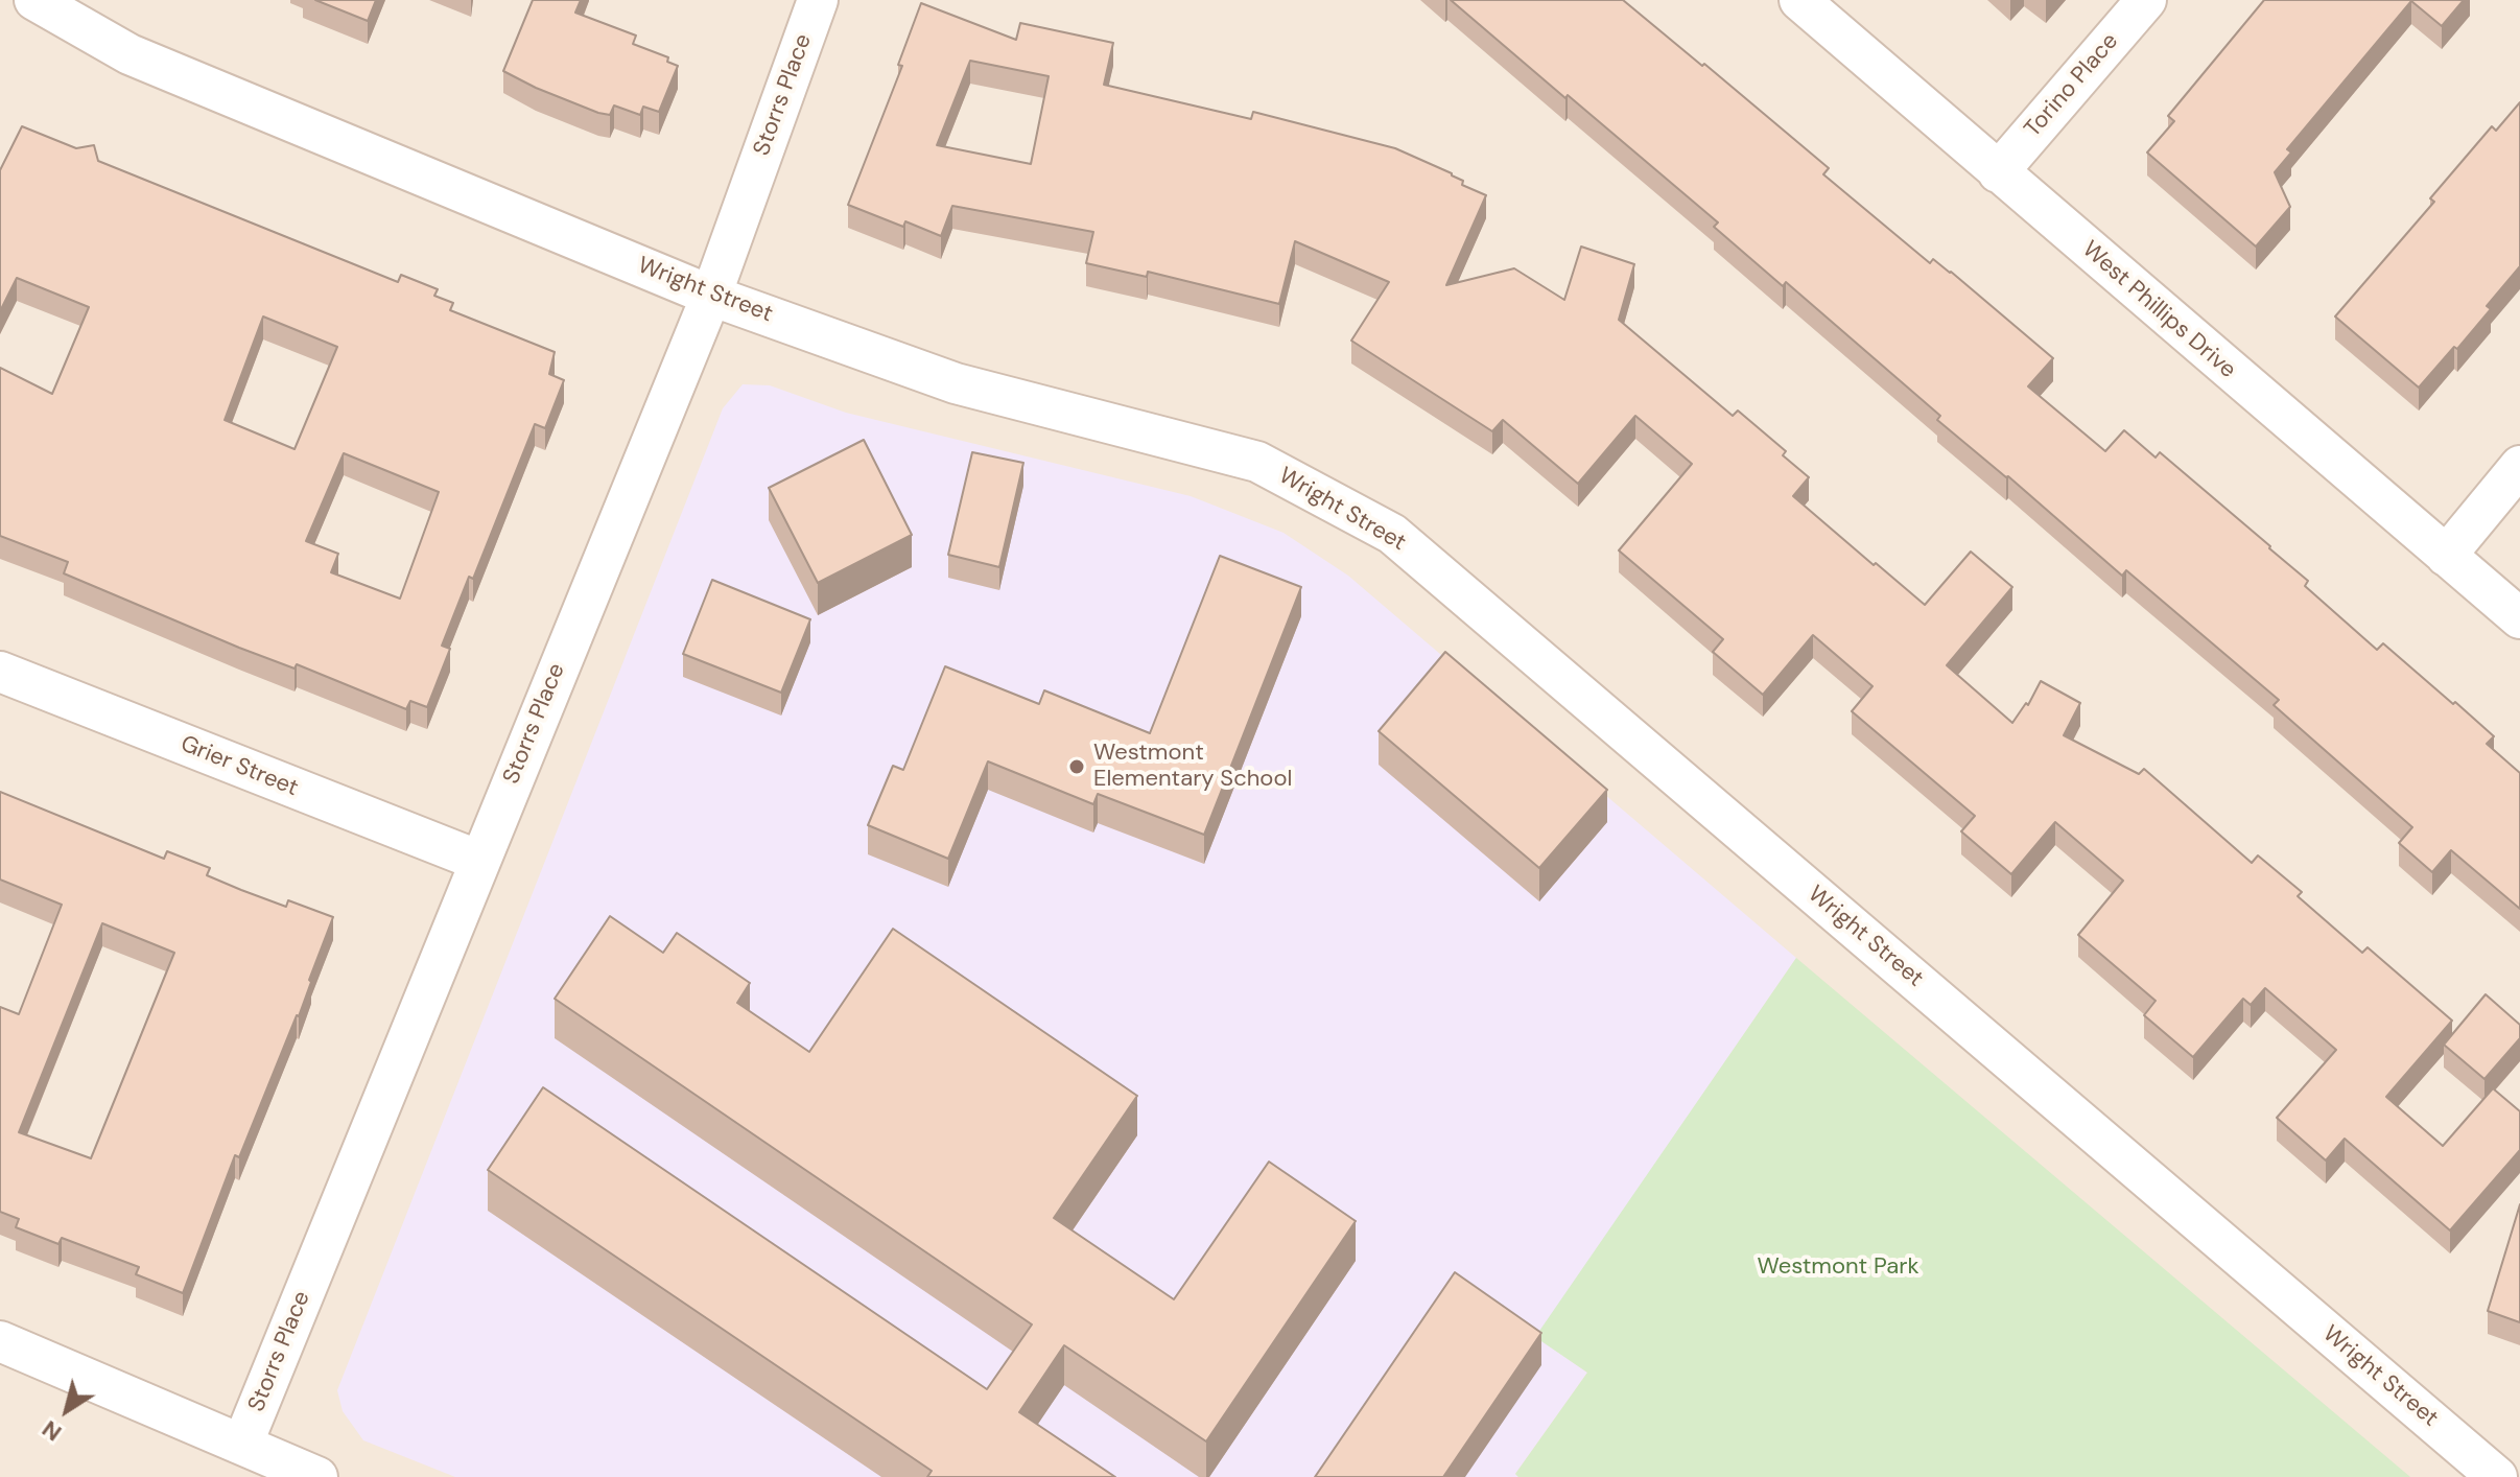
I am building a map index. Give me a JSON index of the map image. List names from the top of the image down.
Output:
{
  "streets": {
    "street": [
      "Torino Place",
      "Storrs Place",
      "Wright Street",
      "West Phillips Drive",
      "Grier Street"
    ]
  },
  "crossings": [
    ["Torino Place", "West Phillips Drive"],
    ["Storrs Place", "Wright Street"],
    ["Storrs Place", "Grier Street"]
  ],
  "parks": ["Westmont Park"],
  "places": ["Westmont Elementary School"],
  "north": "bottom left"
}
